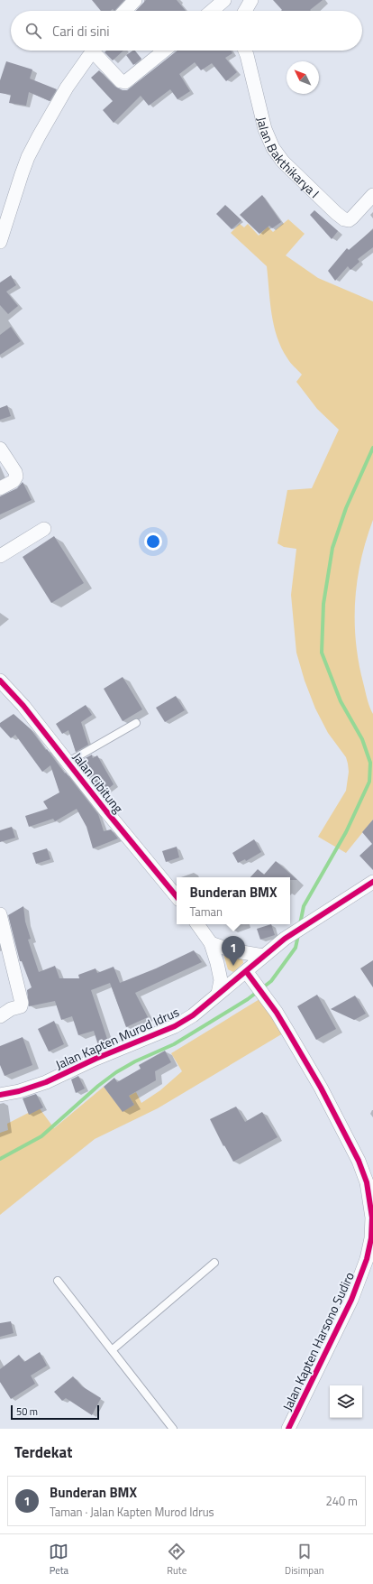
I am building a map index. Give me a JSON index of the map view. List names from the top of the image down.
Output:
{
  "streets": {
    "street": [
      "Jalan Bakthikarya I",
      "Jalan Cibitung",
      "Jalan Kapten Murod Idrus",
      "Jalan Kapten Harsono Sudiro"
    ]
  },
  "crossings": [
    ["Jalan Kapten Murod Idrus", "Jalan Kapten Harsono Sudiro"]
  ],
  "scale_bar": "50 m",
  "north": "top left",
  "page": {
    "search": "Cari di sini",
    "popup": ["Bunderan BMX", "Taman"],
    "pins": "1",
    "scale": "50 m",
    "heading": "Terdekat",
    "list": [
      {
        "mark": "1",
        "name": "Bunderan BMX",
        "note": "Taman · Jalan Kapten Murod Idrus",
        "value": "240 m"
      }
    ],
    "nav": ["Peta", "Rute", "Disimpan"]
  }
}
